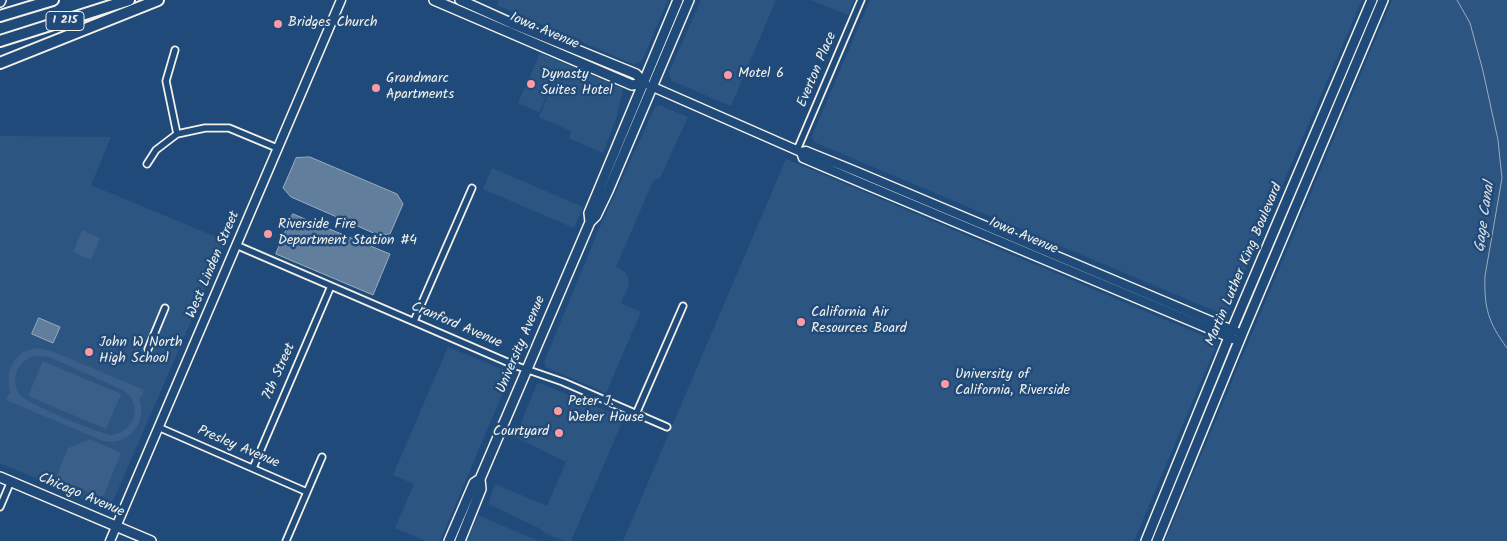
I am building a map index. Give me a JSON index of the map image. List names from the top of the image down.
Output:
{
  "streets": {
    "highway": ["I 215"],
    "main road": [
      "Iowa Avenue",
      "Martin Luther King Boulevard",
      "University Avenue",
      "Chicago Avenue"
    ],
    "street": [
      "Everton Place",
      "West Linden Street",
      "Cranford Avenue",
      "7th Street",
      "Presley Avenue"
    ]
  },
  "crossings": [
    ["Iowa Avenue", "Everton Place"],
    ["Iowa Avenue", "Martin Luther King Boulevard"],
    ["Iowa Avenue", "University Avenue"],
    ["West Linden Street", "Cranford Avenue"],
    ["West Linden Street", "Presley Avenue"],
    ["West Linden Street", "Chicago Avenue"],
    ["Cranford Avenue", "University Avenue"],
    ["Cranford Avenue", "7th Street"],
    ["7th Street", "Presley Avenue"]
  ],
  "water": ["Gage Canal"],
  "places": [
    "Bridges Church",
    "Motel 6",
    "Dynasty Suites Hotel",
    "Grandmarc Apartments",
    "Riverside Fire Department Station #4",
    "California Air Resources Board",
    "John W North High School",
    "University of California, Riverside",
    "Peter J. Weber House",
    "Courtyard"
  ]
}
